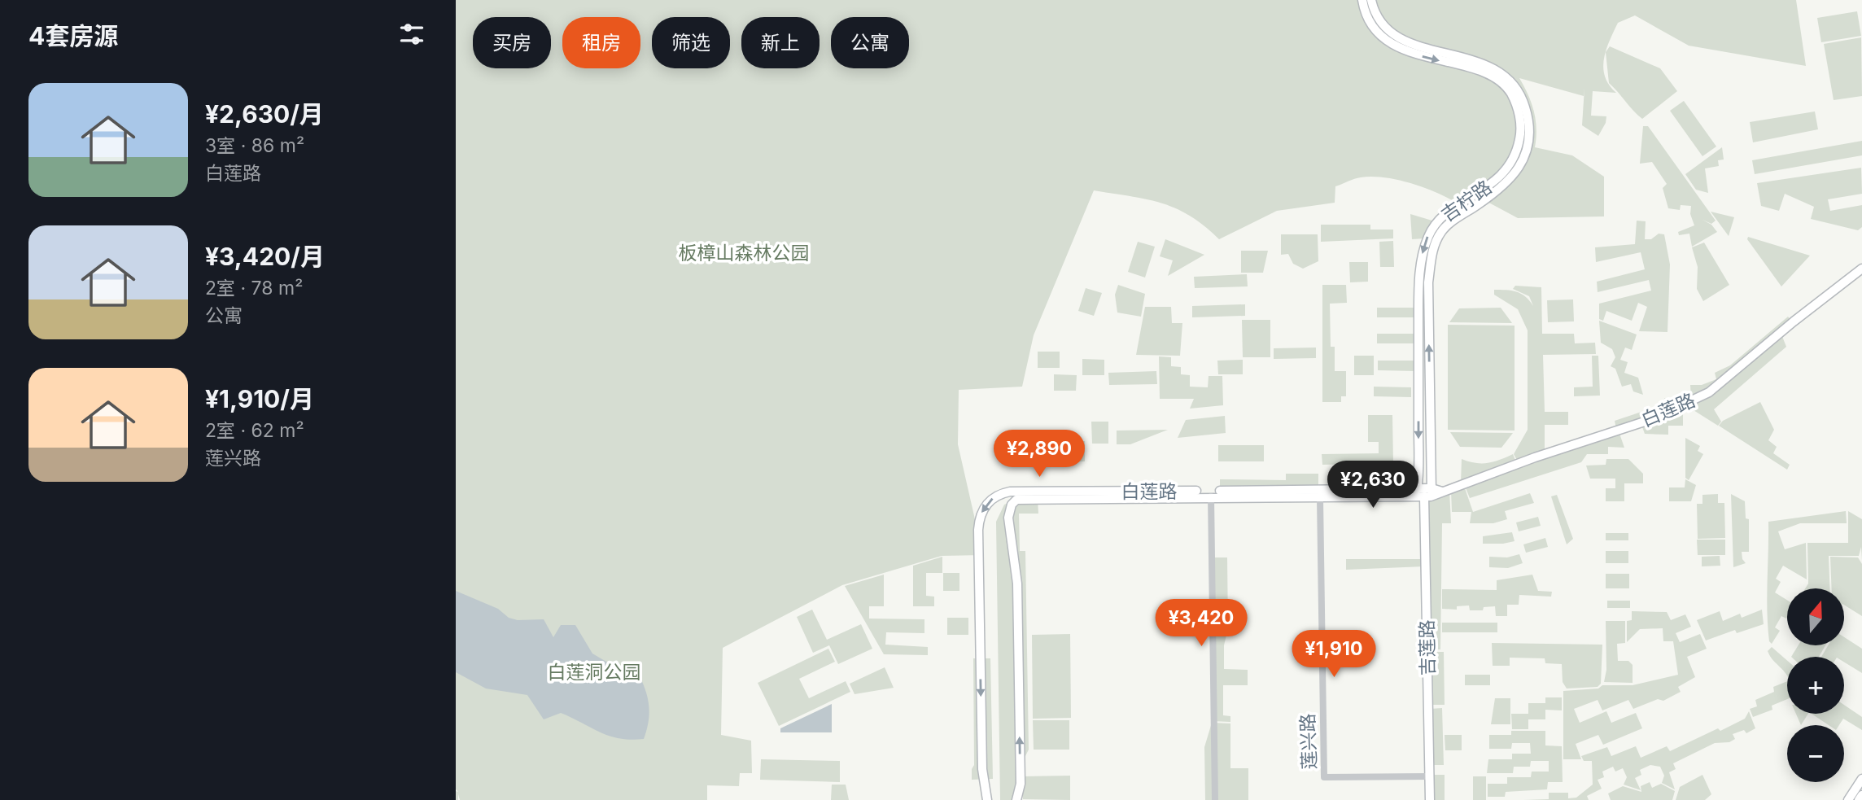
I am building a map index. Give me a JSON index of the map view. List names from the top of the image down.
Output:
{
  "streets": {
    "main road": ["吉柠路", "白莲路", "吉莲路"],
    "street": ["莲兴路"]
  },
  "crossings": [
    ["吉柠路", "白莲路"],
    ["吉柠路", "吉莲路"],
    ["白莲路", "吉莲路"],
    ["白莲路", "莲兴路"],
    ["吉莲路", "莲兴路"]
  ],
  "parks": ["板樟山森林公园", "白莲洞公园"],
  "north": "top",
  "page": {
    "heading": "4套房源",
    "chip": [
      "买房",
      "租房",
      "筛选",
      "新上",
      "公寓"
    ],
    "list": [
      {
        "name": "¥2,630/月",
        "note": "3室 · 86 m² · 白莲路"
      },
      {
        "name": "¥3,420/月",
        "note": "2室 · 78 m² · 公寓"
      },
      {
        "name": "¥1,910/月",
        "note": "2室 · 62 m² · 莲兴路"
      }
    ],
    "price": [
      "¥2,890",
      "¥2,630",
      "¥3,420",
      "¥1,910"
    ],
    "map_buttons": ["+", "−"]
  }
}
